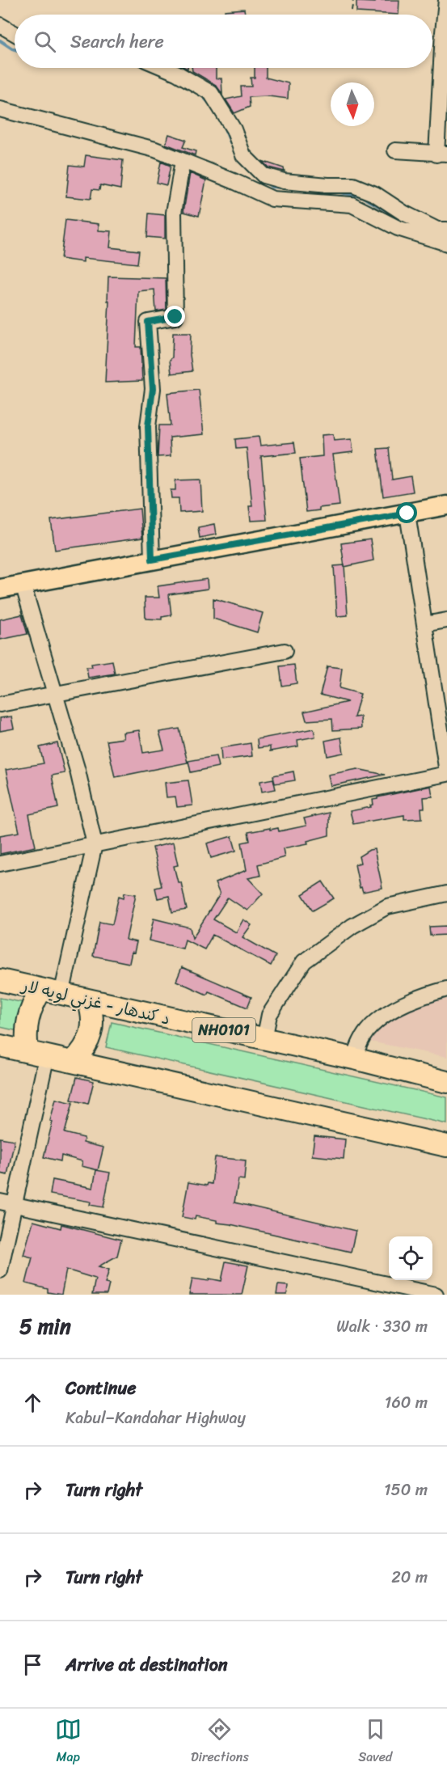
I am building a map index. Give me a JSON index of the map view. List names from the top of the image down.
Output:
{
  "streets": {
    "highway": ["د کندهار - غزني لويه لار", "NH0101"]
  },
  "north": "bottom",
  "page": {
    "search": "Search here",
    "heading": ["5 min", "Walk · 330 m"],
    "list": [
      ["Continue", "Kabul–Kandahar Highway", "160 m"],
      ["Turn right", "150 m"],
      ["Turn right", "20 m"],
      "Arrive at destination"
    ],
    "nav": ["Map", "Directions", "Saved"]
  }
}
